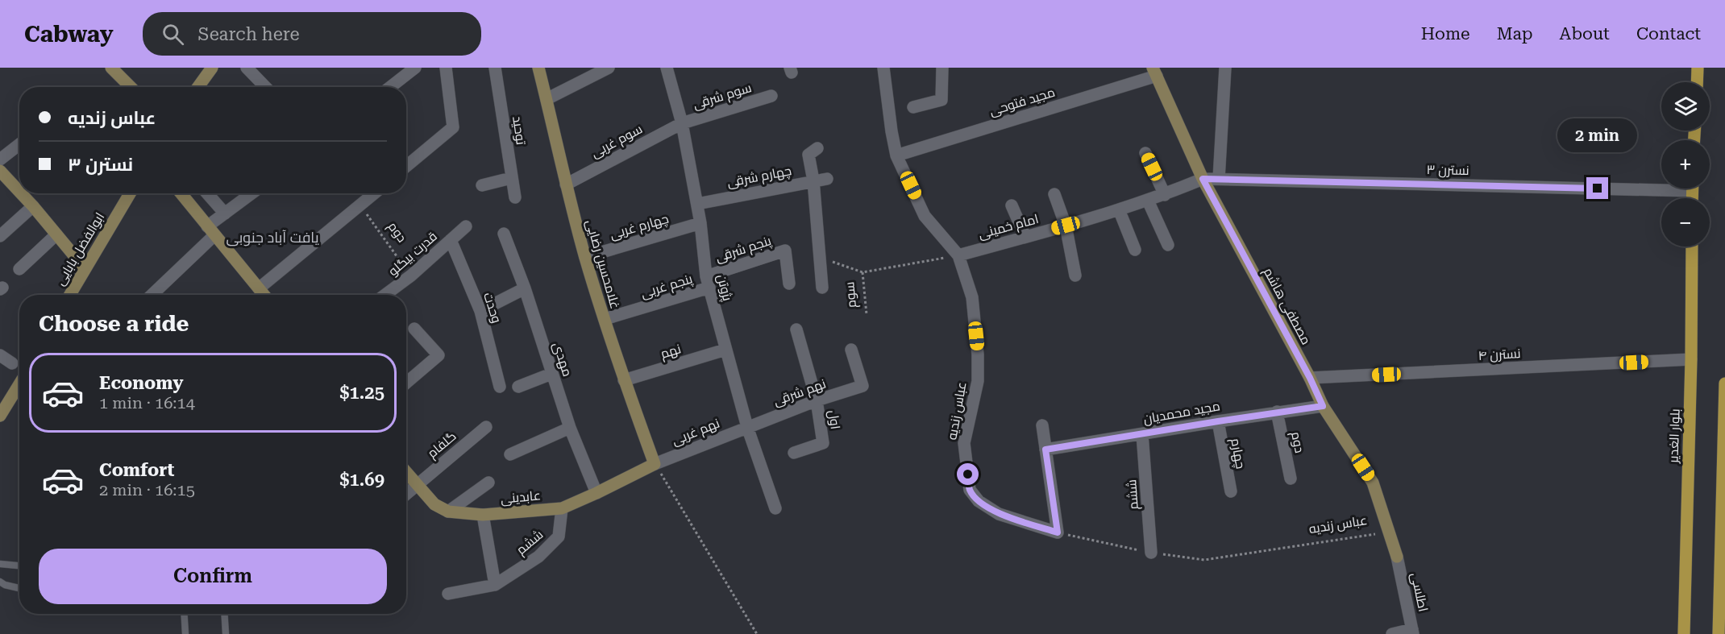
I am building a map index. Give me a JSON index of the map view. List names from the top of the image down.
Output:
{
  "streets": {
    "main road": ["بلوار الغدیر"],
    "street": [
      "سوم شرقی",
      "مجید فتوحی",
      "توحید",
      "سوم غربی",
      "نسترن ۳",
      "چهارم شرقی",
      "چهارم غربی",
      "امام خمینی",
      "دوم",
      "ابوالفضل بابایی",
      "پنجم شرقی",
      "قدرت بیگلو",
      "غلامحسین رضایی",
      "پنجم غربی",
      "پژوتن",
      "مصطفی هاشم",
      "وحدت",
      "نهم",
      "نسترن ۴",
      "مهدی",
      "نهم شرقی",
      "عباس زندیه",
      "مجید محمدیان",
      "اول",
      "نهم غربی",
      "گلفام",
      "چهارم",
      "ششم",
      "عابدینی",
      "اطلسی"
    ],
    "path": ["سوم"]
  },
  "crossings": [
    ["سوم شرقی", "سوم غربی"],
    ["سوم شرقی", "پژوتن"],
    ["مجید فتوحی", "مصطفی هاشم"],
    ["مجید فتوحی", "عباس زندیه"],
    ["سوم غربی", "غلامحسین رضایی"],
    ["سوم غربی", "پژوتن"],
    ["نسترن ۳", "امام خمینی"],
    ["نسترن ۳", "مصطفی هاشم"],
    ["چهارم شرقی", "پژوتن"],
    ["چهارم غربی", "غلامحسین رضایی"],
    ["چهارم غربی", "پژوتن"],
    ["امام خمینی", "مصطفی هاشم"],
    ["امام خمینی", "عباس زندیه"],
    ["دوم", "قدرت بیگلو"],
    ["دوم", "مجید محمدیان"],
    ["پنجم شرقی", "پنجم غربی"],
    ["پنجم شرقی", "پژوتن"],
    ["قدرت بیگلو", "وحدت"],
    ["غلامحسین رضایی", "پنجم غربی"],
    ["غلامحسین رضایی", "نهم"],
    ["غلامحسین رضایی", "نهم غربی"],
    ["غلامحسین رضایی", "عابدینی"],
    ["پنجم غربی", "پژوتن"],
    ["پژوتن", "نهم"],
    ["پژوتن", "نهم شرقی"],
    ["پژوتن", "نهم غربی"],
    ["مصطفی هاشم", "نسترن ۴"],
    ["مصطفی هاشم", "عباس زندیه"],
    ["مصطفی هاشم", "مجید محمدیان"],
    ["مصطفی هاشم", "اطلسی"],
    ["نسترن ۴", "بلوار الغدیر"],
    ["مهدی", "عابدینی"],
    ["نهم شرقی", "اول"],
    ["نهم شرقی", "نهم غربی"],
    ["عباس زندیه", "ششم"],
    ["مجید محمدیان", "چهارم"],
    ["مجید محمدیان", "ششم"],
    ["نهم غربی", "عابدینی"],
    ["گلفام", "عابدینی"],
    ["ششم", "عابدینی"]
  ],
  "districts": ["یافت آباد جنوبی"],
  "page": {
    "header": "Cabway",
    "search": "Search here",
    "nav": [
      "Home",
      "Map",
      "About",
      "Contact"
    ],
    "map_buttons": ["+", "−"],
    "banner": ["عباس زندیه", "نسترن ۳"],
    "bubble": "2 min",
    "heading": "Choose a ride",
    "list": [
      {
        "name": "Economy",
        "note": "1 min · 16:14",
        "value": "$1.25"
      },
      {
        "name": "Comfort",
        "note": "2 min · 16:15",
        "value": "$1.69"
      }
    ],
    "buttons": "Confirm"
  }
}
